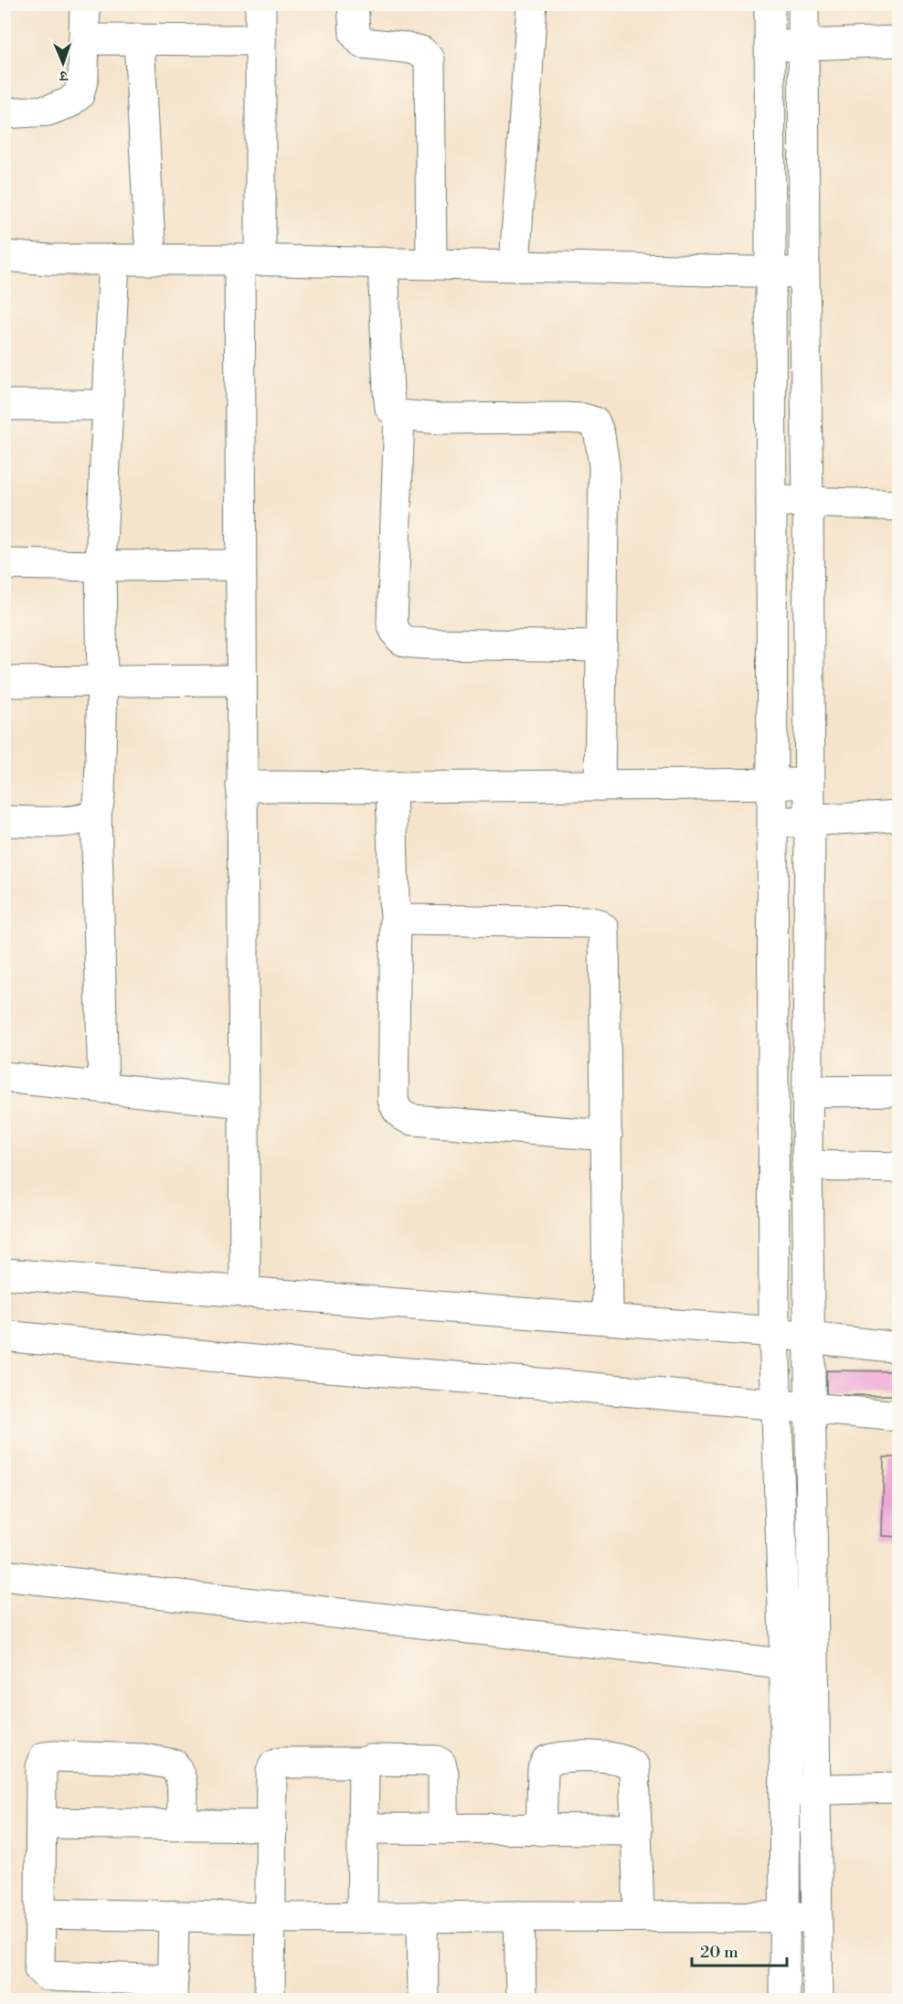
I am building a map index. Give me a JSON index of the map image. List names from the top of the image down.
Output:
{
  "scale_bar": "20 m",
  "north": "bottom"
}
